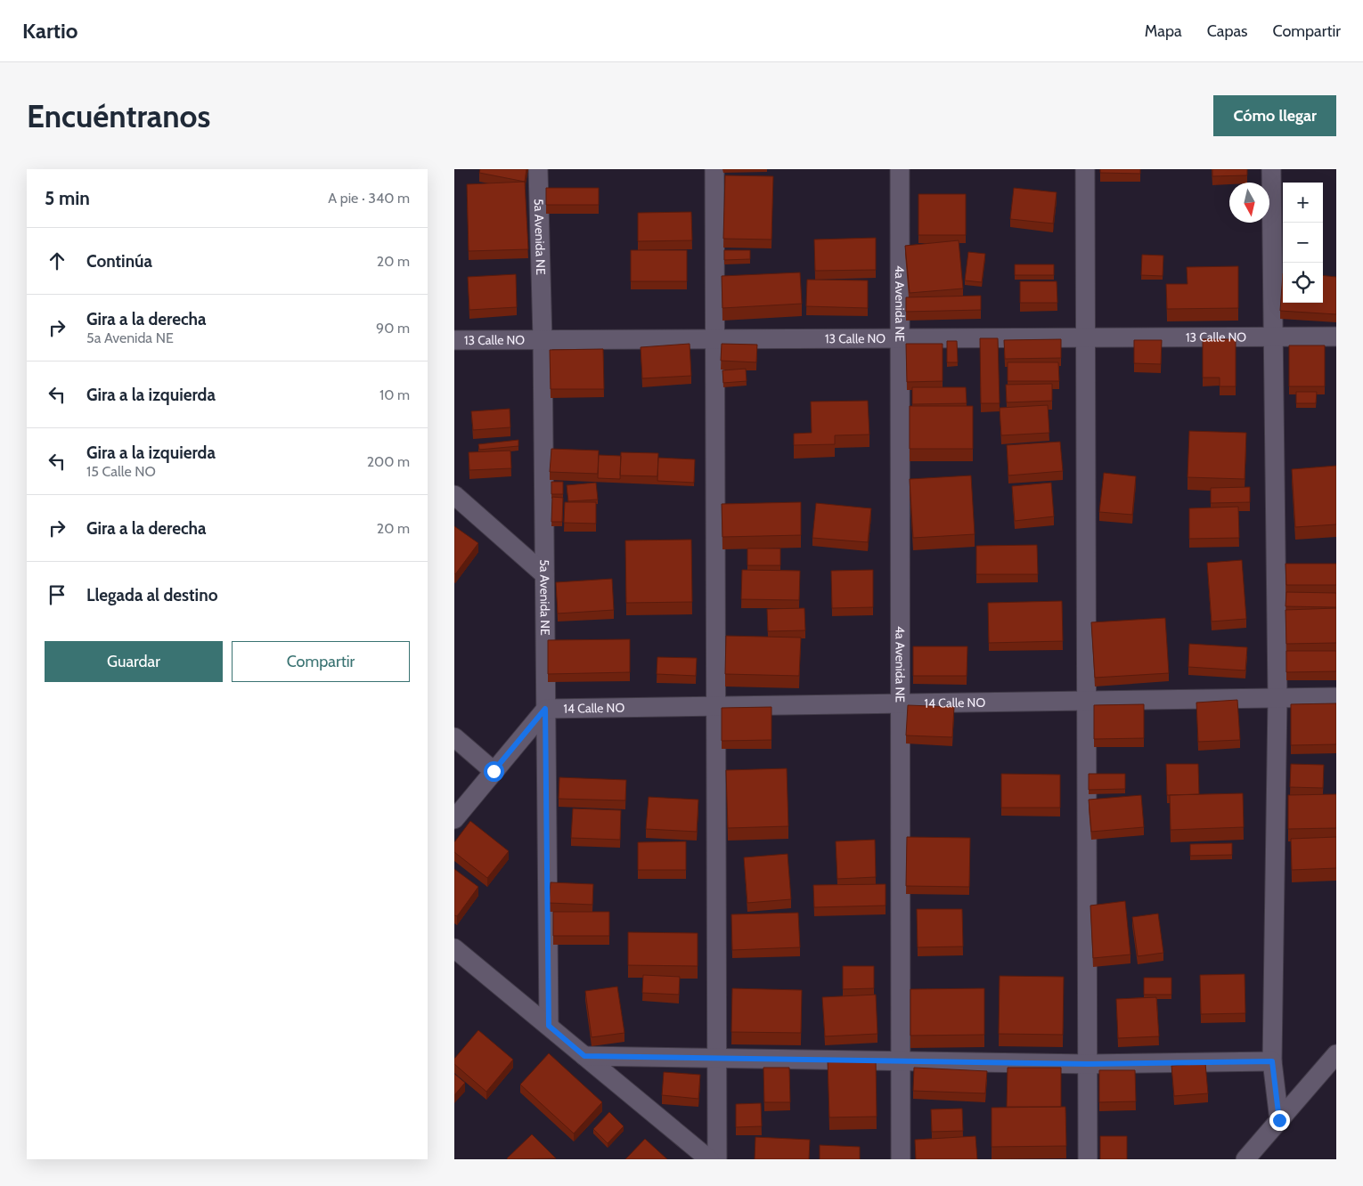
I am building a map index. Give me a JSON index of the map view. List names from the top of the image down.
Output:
{
  "streets": {
    "street": [
      "5a Avenida NE",
      "4a Avenida NE",
      "13 Calle NO",
      "14 Calle NO"
    ]
  },
  "crossings": [
    ["5a Avenida NE", "13 Calle NO"],
    ["5a Avenida NE", "14 Calle NO"],
    ["4a Avenida NE", "13 Calle NO"],
    ["4a Avenida NE", "14 Calle NO"]
  ],
  "north": "bottom",
  "page": {
    "header": "Kartio",
    "nav": ["Mapa", "Capas", "Compartir"],
    "buttons": [
      "Cómo llegar",
      ["Guardar", "Compartir"]
    ],
    "title": "Encuéntranos",
    "heading": ["5 min", "A pie · 340 m"],
    "map_buttons": ["+", "−"],
    "list": [
      ["Continúa", "20 m"],
      ["Gira a la derecha", "5a Avenida NE", "90 m"],
      ["Gira a la izquierda", "10 m"],
      ["Gira a la izquierda", "15 Calle NO", "200 m"],
      ["Gira a la derecha", "20 m"],
      "Llegada al destino"
    ]
  }
}
